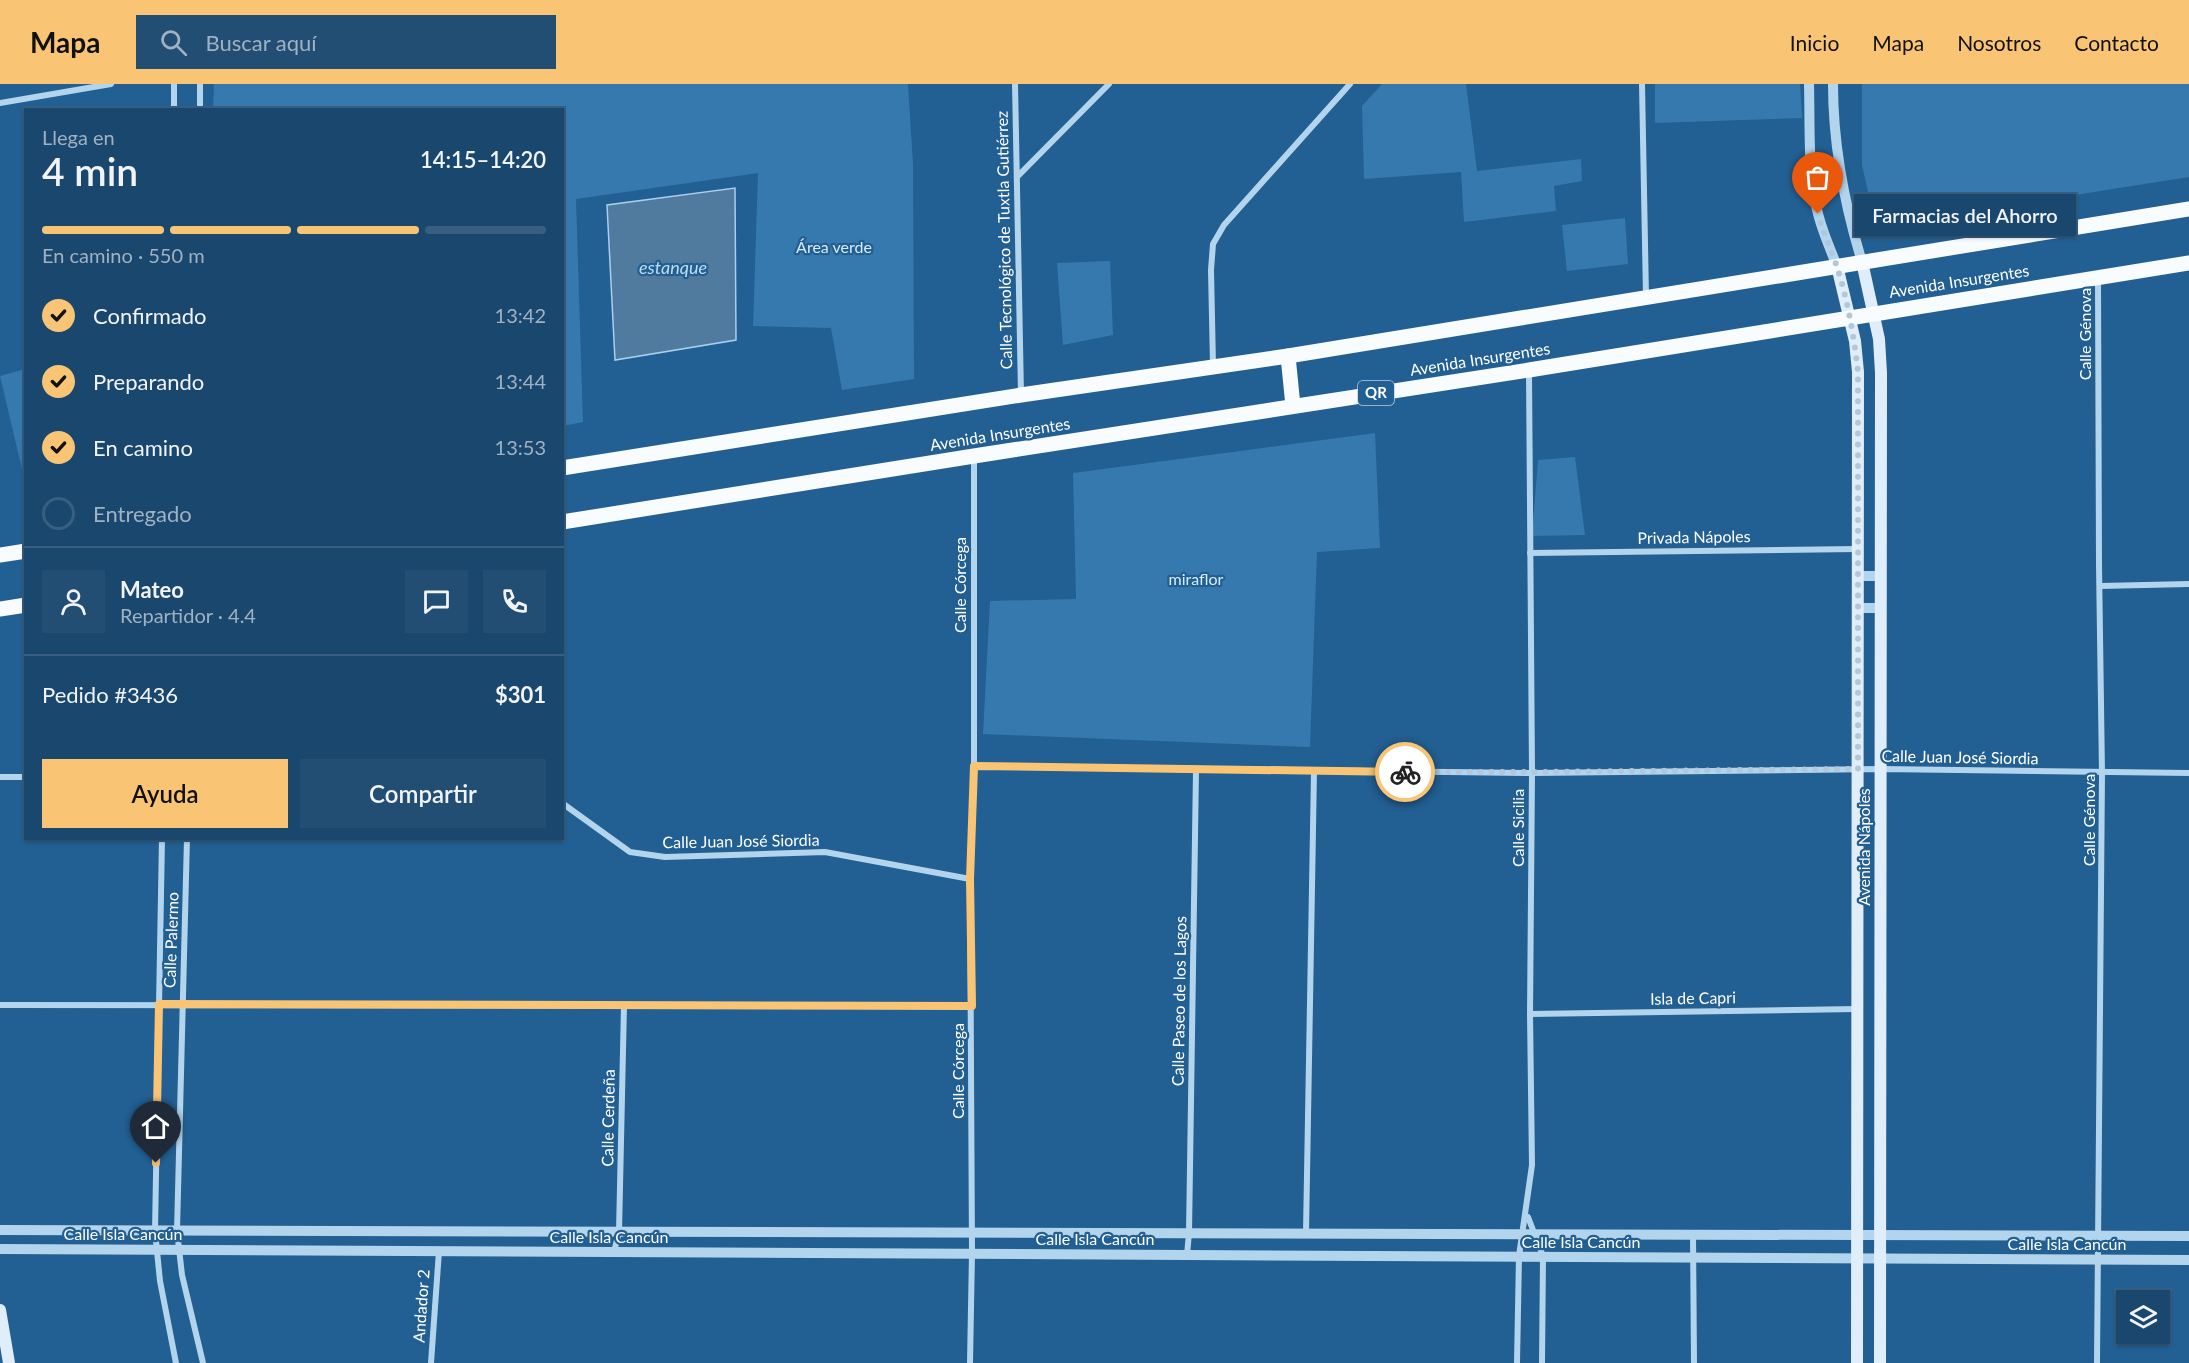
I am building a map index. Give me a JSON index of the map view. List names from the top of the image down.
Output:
{
  "streets": {
    "main road": ["Avenida Insurgentes", "QR", "Avenida Nápoles"],
    "street": [
      "Calle Tecnológico de Tuxtla Gutiérrez",
      "Calle Génova",
      "Privada Nápoles",
      "Calle Córcega",
      "Calle Juan José Siordia",
      "Calle Sicilia",
      "Calle Palermo",
      "Isla de Capri",
      "Calle Paseo de los Lagos",
      "Calle Cerdeña",
      "Calle Isla Cancún",
      "Andador 2"
    ]
  },
  "crossings": [
    ["Calle Tecnológico de Tuxtla Gutiérrez", "Avenida Insurgentes"],
    ["Avenida Insurgentes", "Calle Génova"],
    ["Avenida Insurgentes", "Calle Córcega"],
    ["Avenida Insurgentes", "Calle Sicilia"],
    ["Avenida Insurgentes", "Avenida Nápoles"],
    ["Calle Génova", "Calle Juan José Siordia"],
    ["Calle Génova", "Calle Isla Cancún"],
    ["Privada Nápoles", "Calle Sicilia"],
    ["Privada Nápoles", "Avenida Nápoles"],
    ["Calle Córcega", "Calle Juan José Siordia"],
    ["Calle Córcega", "Calle Isla Cancún"],
    ["Calle Juan José Siordia", "Calle Sicilia"],
    ["Calle Juan José Siordia", "Avenida Nápoles"],
    ["Calle Juan José Siordia", "Calle Paseo de los Lagos"],
    ["Calle Sicilia", "Isla de Capri"],
    ["Calle Sicilia", "Calle Isla Cancún"],
    ["Avenida Nápoles", "Isla de Capri"],
    ["Avenida Nápoles", "Calle Isla Cancún"],
    ["Calle Palermo", "Calle Isla Cancún"],
    ["Calle Paseo de los Lagos", "Calle Isla Cancún"],
    ["Calle Cerdeña", "Calle Isla Cancún"],
    ["Calle Isla Cancún", "Andador 2"]
  ],
  "water": ["estanque"],
  "parks": ["Área verde", "miraflor"],
  "places": ["Farmacias del Ahorro"],
  "page": {
    "header": "Mapa",
    "search": "Buscar aquí",
    "nav": [
      "Inicio",
      "Mapa",
      "Nosotros",
      "Contacto"
    ],
    "heading": ["4 min", "Llega en", "14:15–14:20"],
    "panel": [
      "Mateo",
      "Repartidor · 4.4",
      "Pedido #3436",
      "$301"
    ],
    "bubble": "Farmacias del Ahorro",
    "bar": "En camino · 550 m",
    "list": [
      ["Confirmado", "13:42"],
      ["Preparando", "13:44"],
      ["En camino", "13:53"],
      "Entregado"
    ],
    "buttons": ["Ayuda", "Compartir"]
  }
}
